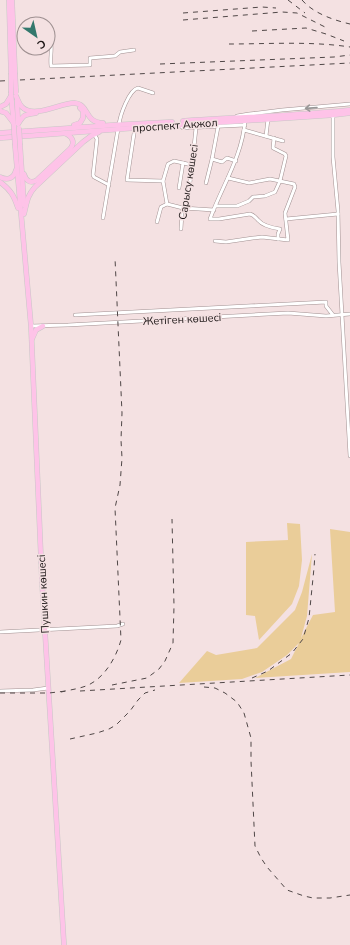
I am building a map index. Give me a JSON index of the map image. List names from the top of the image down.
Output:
{
  "streets": {
    "main road": ["проспект Акжол", "Пушкин көшесі"],
    "street": ["Сарысу көшесі", "Жетіген көшесі"]
  },
  "crossings": [
    ["проспект Акжол", "Сарысу көшесі"],
    ["Жетіген көшесі", "Пушкин көшесі"]
  ],
  "north": "bottom right"
}
